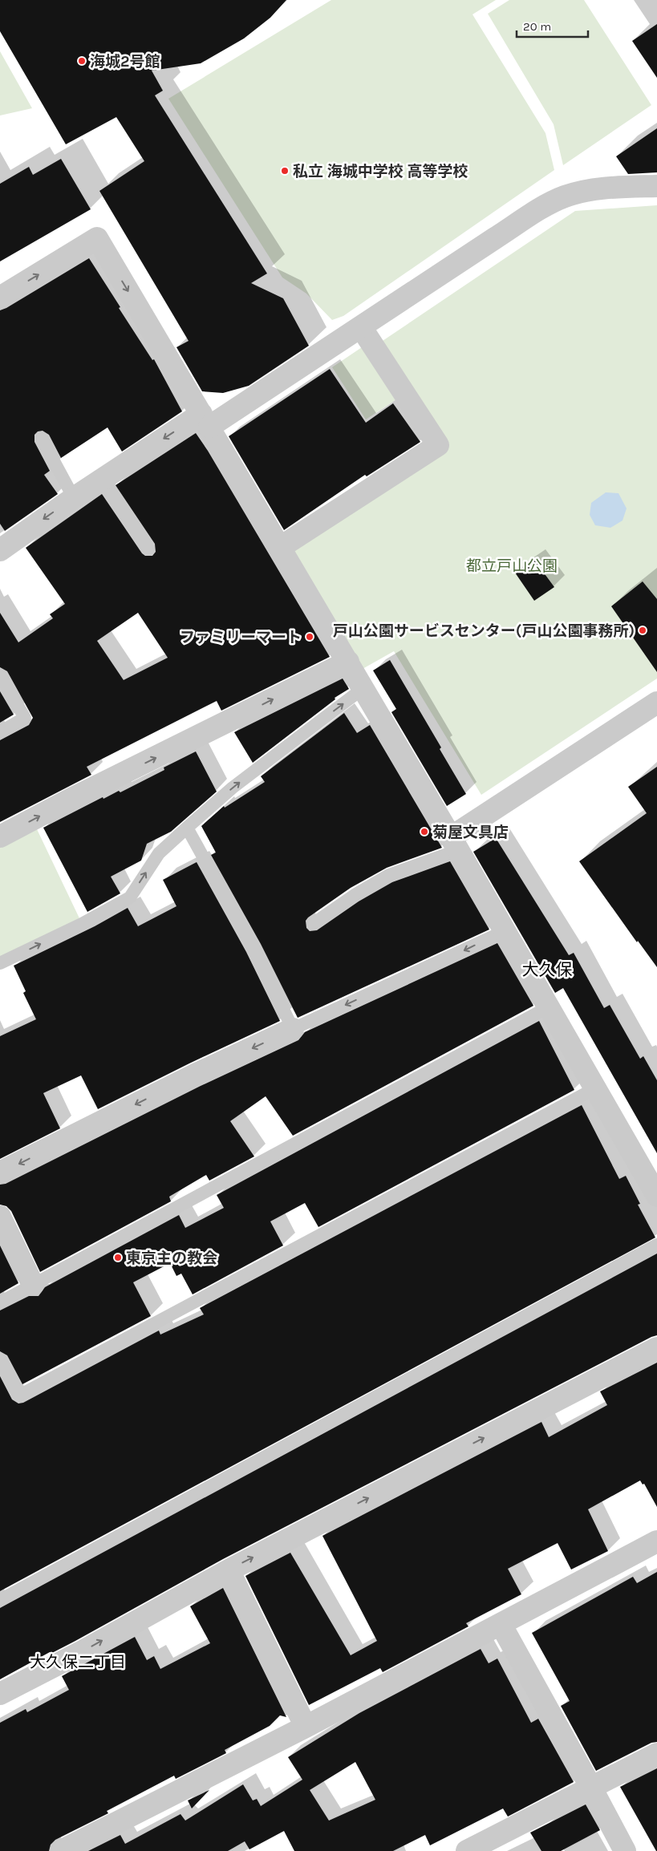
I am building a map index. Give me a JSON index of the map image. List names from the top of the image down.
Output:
{
  "districts": ["大久保", "大久保二丁目"],
  "parks": ["都立戸山公園"],
  "places": [
    "海城2号館",
    "私立 海城中学校 高等学校",
    "戸山公園サービスセンター(戸山公園事務所)",
    "ファミリーマート",
    "菊屋文具店",
    "東京主の教会"
  ],
  "scale_bar": "20 m"
}
